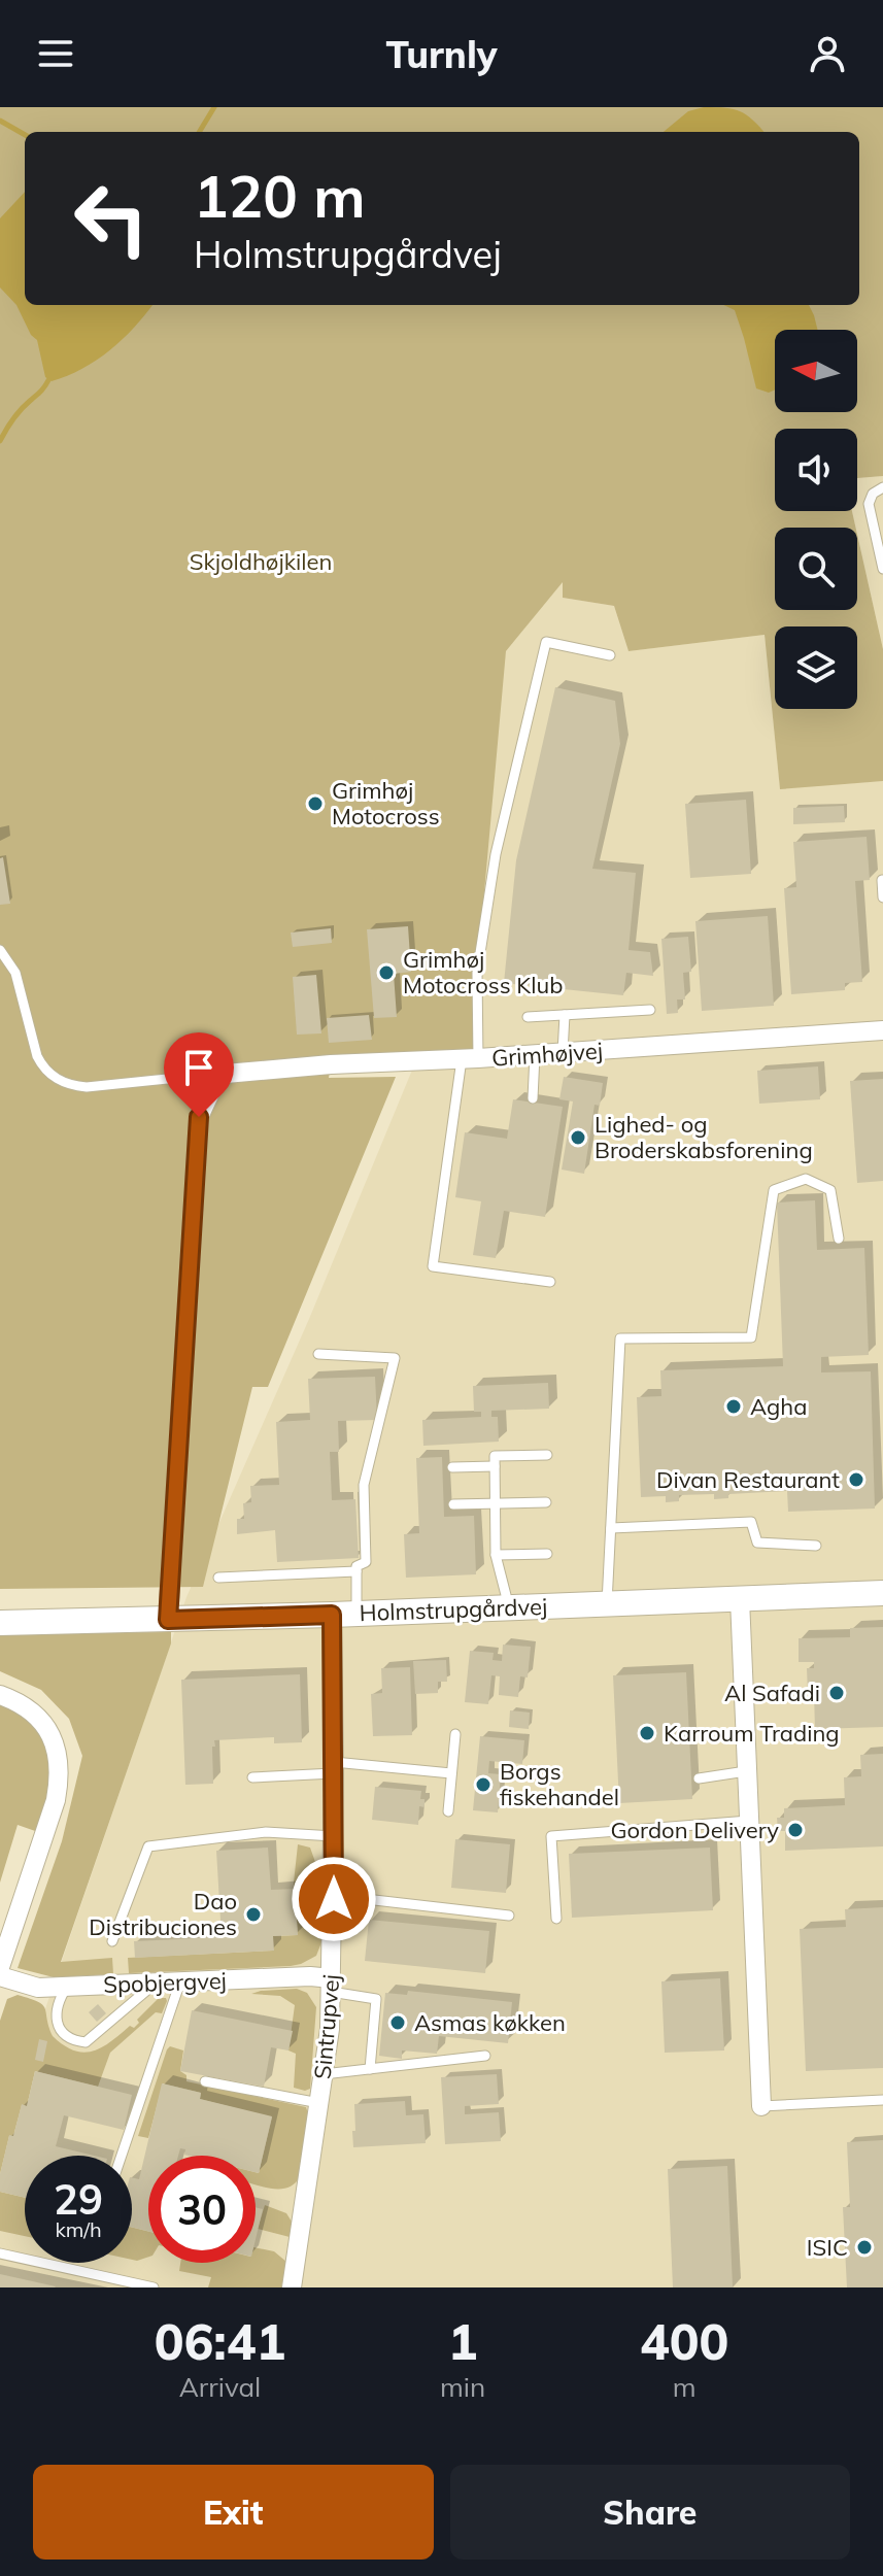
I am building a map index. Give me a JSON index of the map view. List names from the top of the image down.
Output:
{
  "streets": {
    "street": [
      "Grimhøjvej",
      "Holmstrupgårdvej",
      "Spobjergvej",
      "Sintrupvej"
    ]
  },
  "crossings": [
    ["Holmstrupgårdvej", "Sintrupvej"],
    ["Spobjergvej", "Sintrupvej"]
  ],
  "parks": ["Skjoldhøjkilen"],
  "places": [
    "Grimhøj Motocross",
    "Grimhøj Motocross Klub",
    "Lighed- og Broderskabsforening",
    "Agha",
    "Divan Restaurant",
    "Al Safadi",
    "Karroum Trading",
    "Borgs fiskehandel",
    "Gordon Delivery",
    "Dao Distribuciones",
    "Asmas køkken",
    "ISIC"
  ],
  "north": "left",
  "page": {
    "header": "Turnly",
    "turn": ["120 m", "Holmstrupgårdvej"],
    "speed": "29 km/h",
    "limit": "30",
    "eta": [
      "06:41",
      "Arrival",
      "1",
      "min",
      "400",
      "m"
    ],
    "buttons": ["Exit", "Share"]
  }
}
